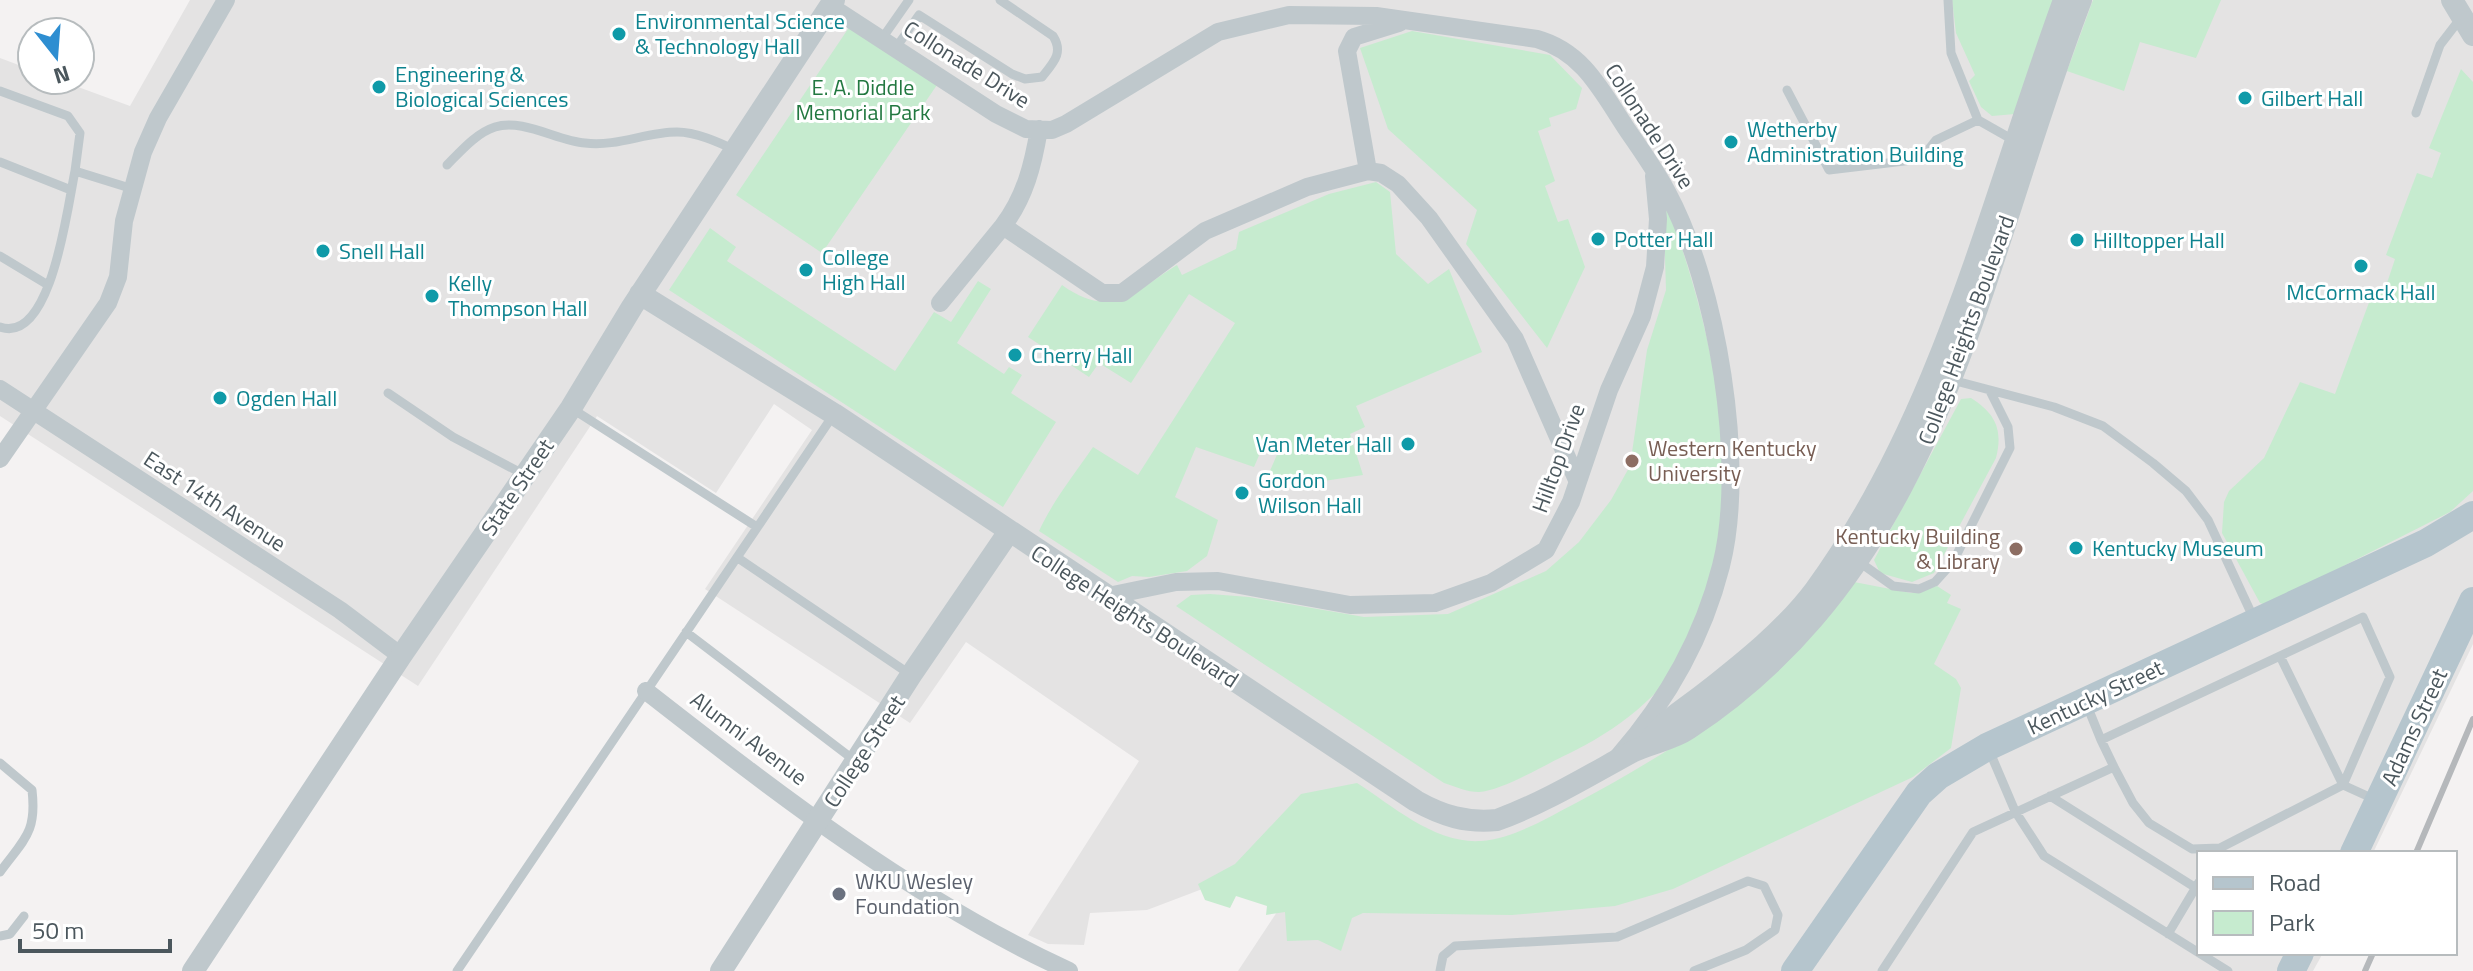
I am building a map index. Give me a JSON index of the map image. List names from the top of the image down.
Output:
{
  "streets": {
    "main road": ["Kentucky Street", "Adams Street"],
    "street": [
      "Collonade Drive",
      "College Heights Boulevard",
      "Hilltop Drive",
      "State Street",
      "East 14th Avenue",
      "Alumni Avenue",
      "College Street"
    ]
  },
  "crossings": [
    ["Collonade Drive", "College Heights Boulevard"],
    ["Collonade Drive", "Hilltop Drive"],
    ["Collonade Drive", "State Street"],
    ["College Heights Boulevard", "Hilltop Drive"],
    ["College Heights Boulevard", "State Street"],
    ["College Heights Boulevard", "College Street"],
    ["State Street", "East 14th Avenue"],
    ["Alumni Avenue", "College Street"]
  ],
  "parks": ["E. A. Diddle Memorial Park"],
  "places": [
    "Environmental Science & Technology Hall",
    "Engineering & Biological Sciences",
    "Gilbert Hall",
    "Wetherby Administration Building",
    "Potter Hall",
    "Hilltopper Hall",
    "Snell Hall",
    "McCormack Hall",
    "College High Hall",
    "Kelly Thompson Hall",
    "Cherry Hall",
    "Ogden Hall",
    "Van Meter Hall",
    "Western Kentucky University",
    "Gordon Wilson Hall",
    "Kentucky Museum",
    "Kentucky Building & Library",
    "WKU Wesley Foundation"
  ],
  "legend": ["Road", "Park"],
  "scale_bar": "50 m",
  "north": "bottom"
}
